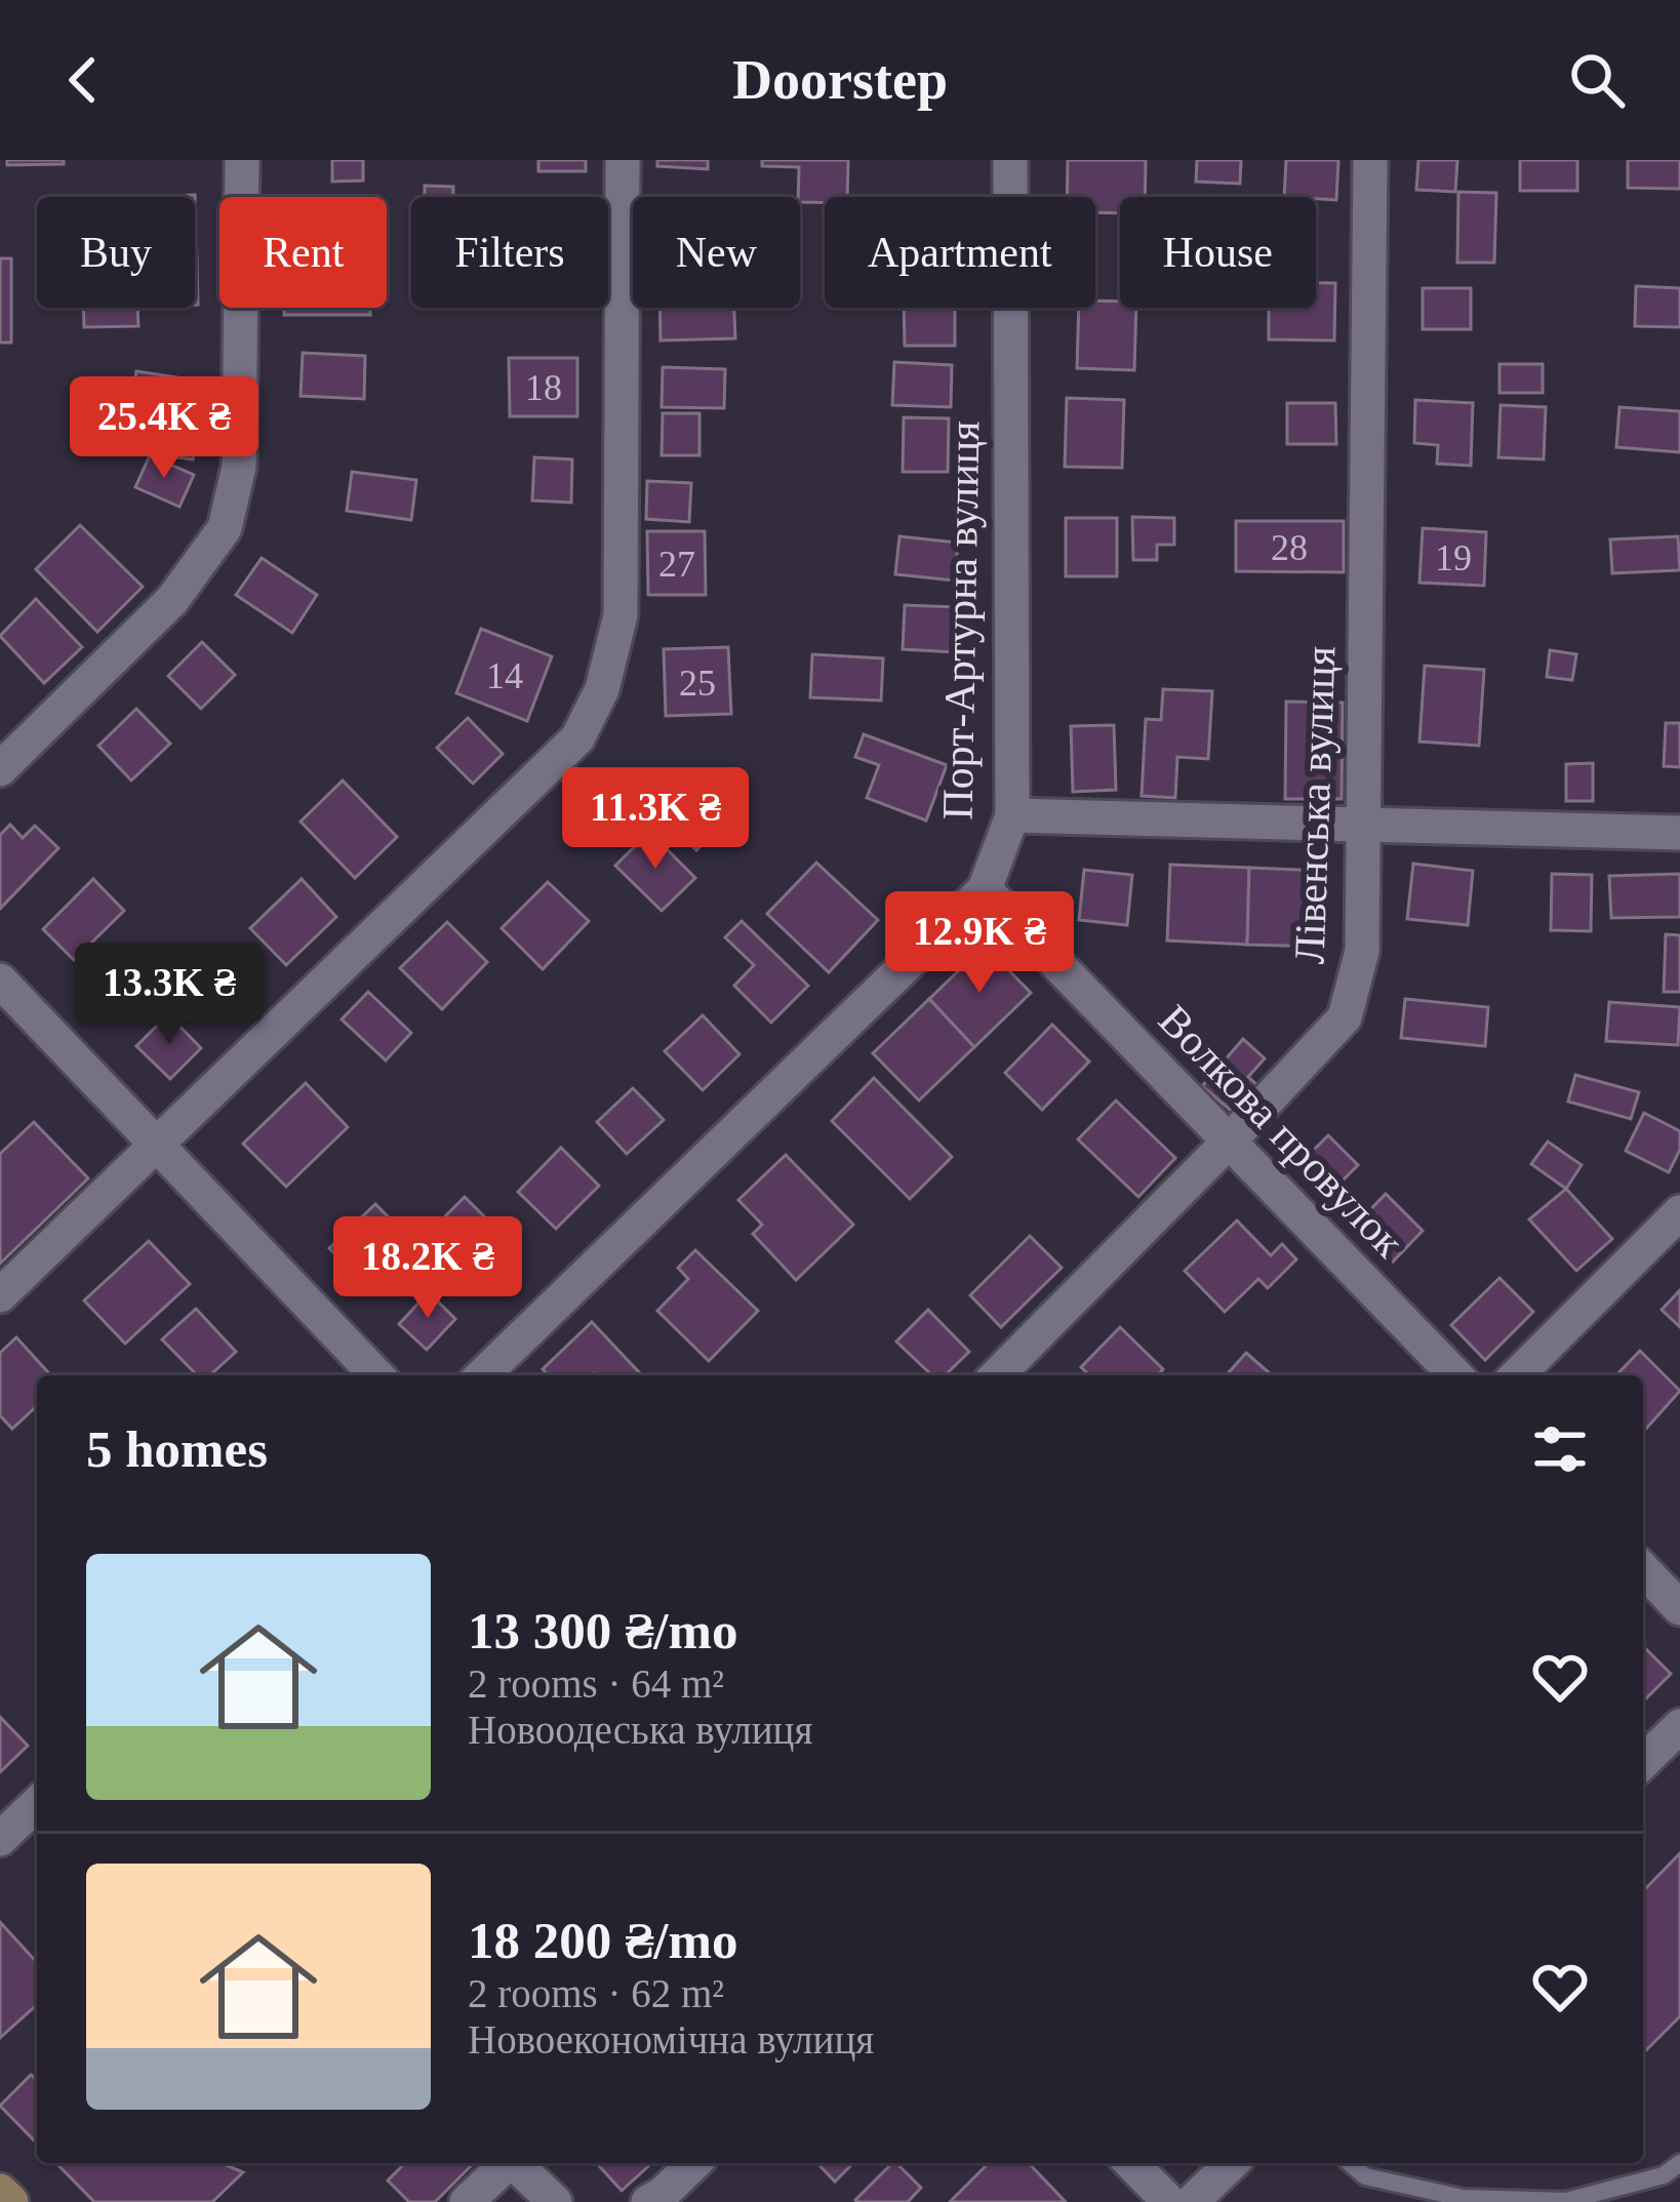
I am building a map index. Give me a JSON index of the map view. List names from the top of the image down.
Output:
{
  "streets": {
    "street": ["Порт-Артурна вулиця", "Лівенська вулиця", "Волкова провулок"]
  },
  "crossings": [
    ["Порт-Артурна вулиця", "Волкова провулок"],
    ["Лівенська вулиця", "Волкова провулок"]
  ],
  "house_numbers": [
    "18",
    "28",
    "19",
    "27",
    "14",
    "25"
  ],
  "page": {
    "header": "Doorstep",
    "chip": [
      "Buy",
      "Rent",
      "Filters",
      "New",
      "Apartment",
      "House"
    ],
    "price": [
      "25.4K ₴",
      "11.3K ₴",
      "12.9K ₴",
      "13.3K ₴",
      "18.2K ₴"
    ],
    "heading": "5 homes",
    "list": [
      {
        "name": "13 300 ₴/mo",
        "note": "2 rooms · 64 m² · Новоодеська вулиця"
      },
      {
        "name": "18 200 ₴/mo",
        "note": "2 rooms · 62 m² · Новоекономічна вулиця"
      }
    ]
  }
}
